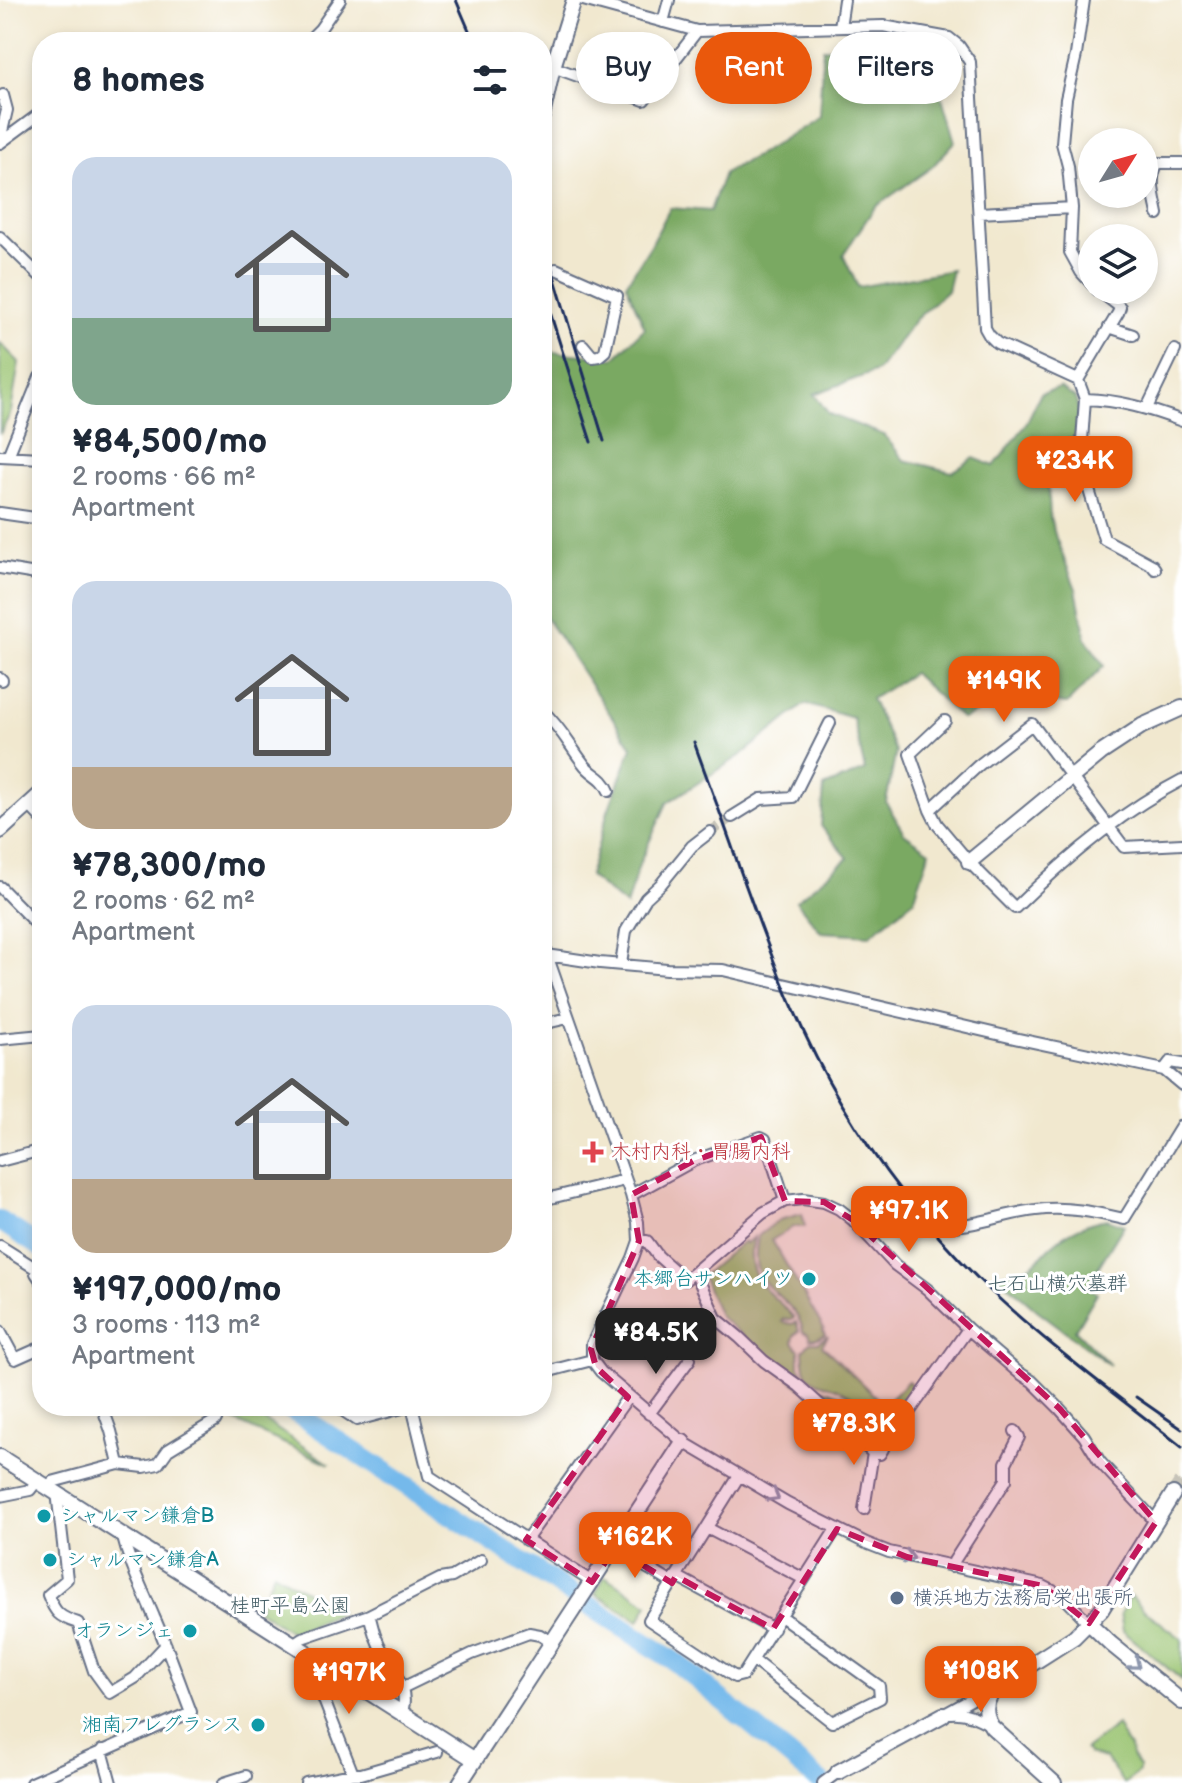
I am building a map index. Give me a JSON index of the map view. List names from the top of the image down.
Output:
{
  "parks": ["七石山横穴墓群", "桂町平島公園"],
  "places": {
    "health": ["木村内科・胃腸内科"],
    "other": [
      "本郷台サンハイツ",
      "シャルマン鎌倉B",
      "シャルマン鎌倉A",
      "横浜地方法務局栄出張所",
      "オランジェ",
      "湘南フレグランス"
    ]
  },
  "north": "top right",
  "page": {
    "chip": ["Buy", "Rent", "Filters"],
    "heading": "8 homes",
    "list": [
      {
        "name": "¥84,500/mo",
        "note": "2 rooms · 66 m² · Apartment"
      },
      {
        "name": "¥78,300/mo",
        "note": "2 rooms · 62 m² · Apartment"
      },
      {
        "name": "¥197,000/mo",
        "note": "3 rooms · 113 m² · Apartment"
      }
    ],
    "price": [
      "¥234K",
      "¥149K",
      "¥97.1K",
      "¥84.5K",
      "¥78.3K",
      "¥162K",
      "¥108K",
      "¥197K"
    ]
  }
}
